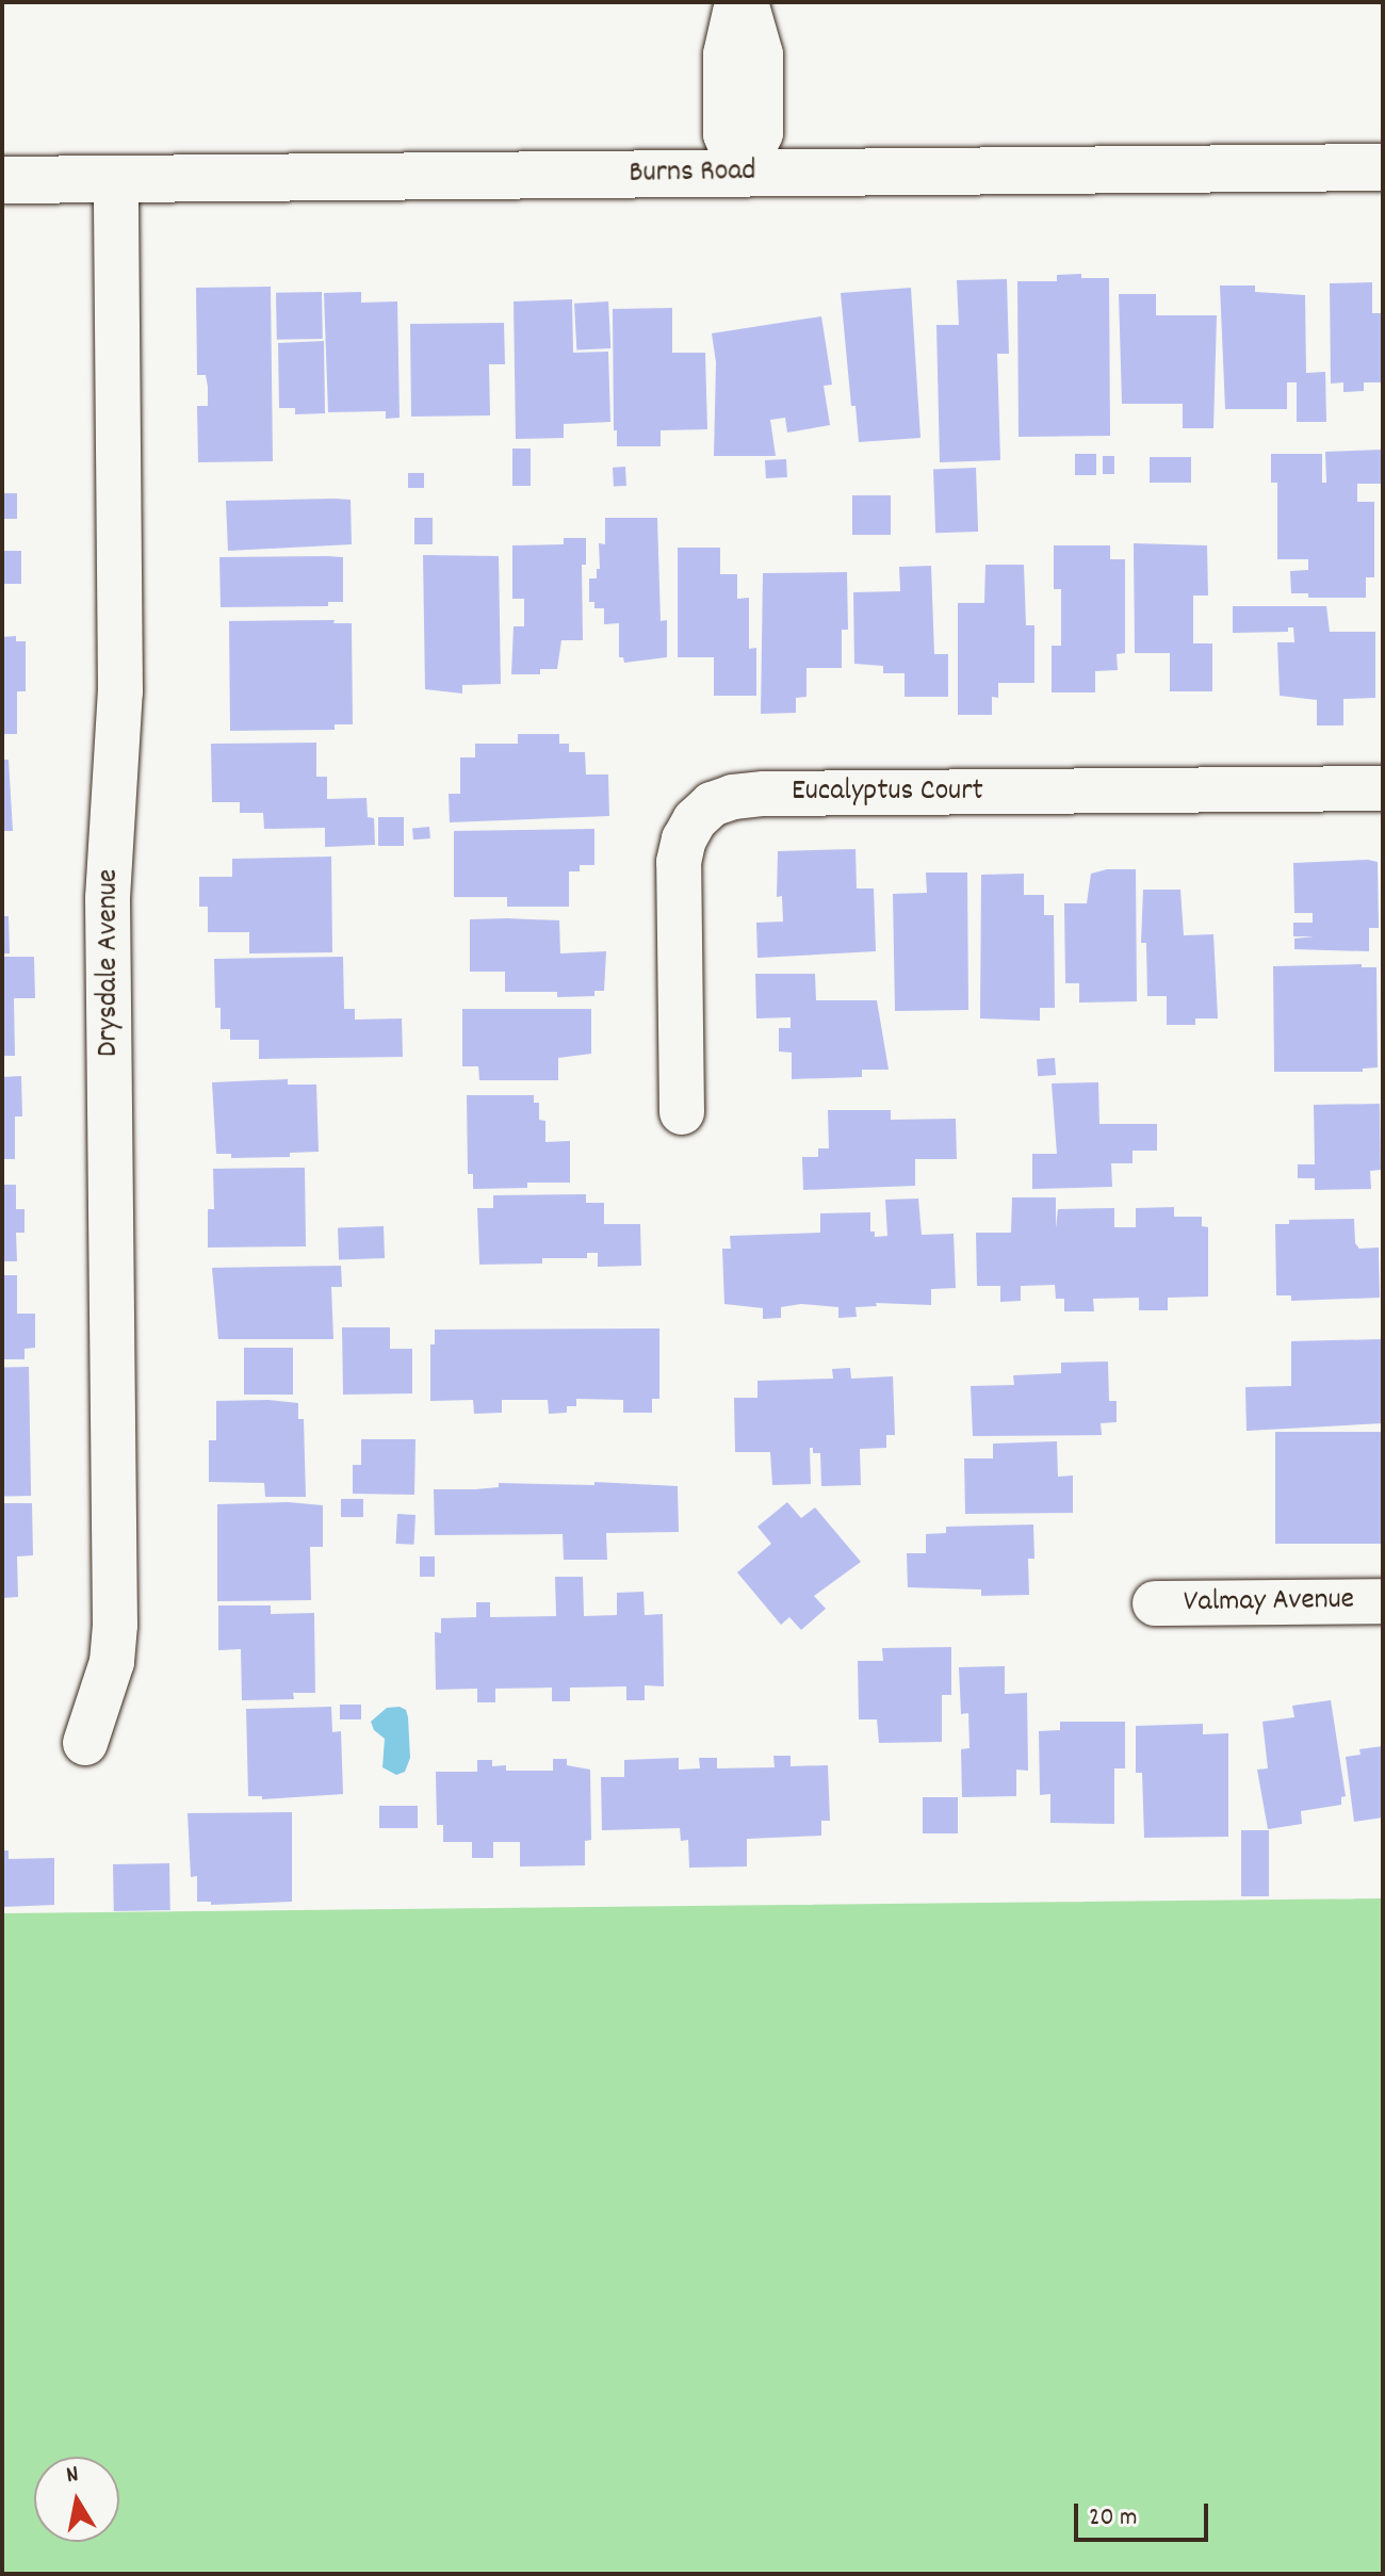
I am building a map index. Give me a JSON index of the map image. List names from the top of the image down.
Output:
{
  "streets": {
    "street": [
      "Burns Road",
      "Eucalyptus Court",
      "Drysdale Avenue",
      "Valmay Avenue"
    ]
  },
  "crossings": [
    ["Burns Road", "Drysdale Avenue"]
  ],
  "scale_bar": "20 m",
  "north": "top"
}
